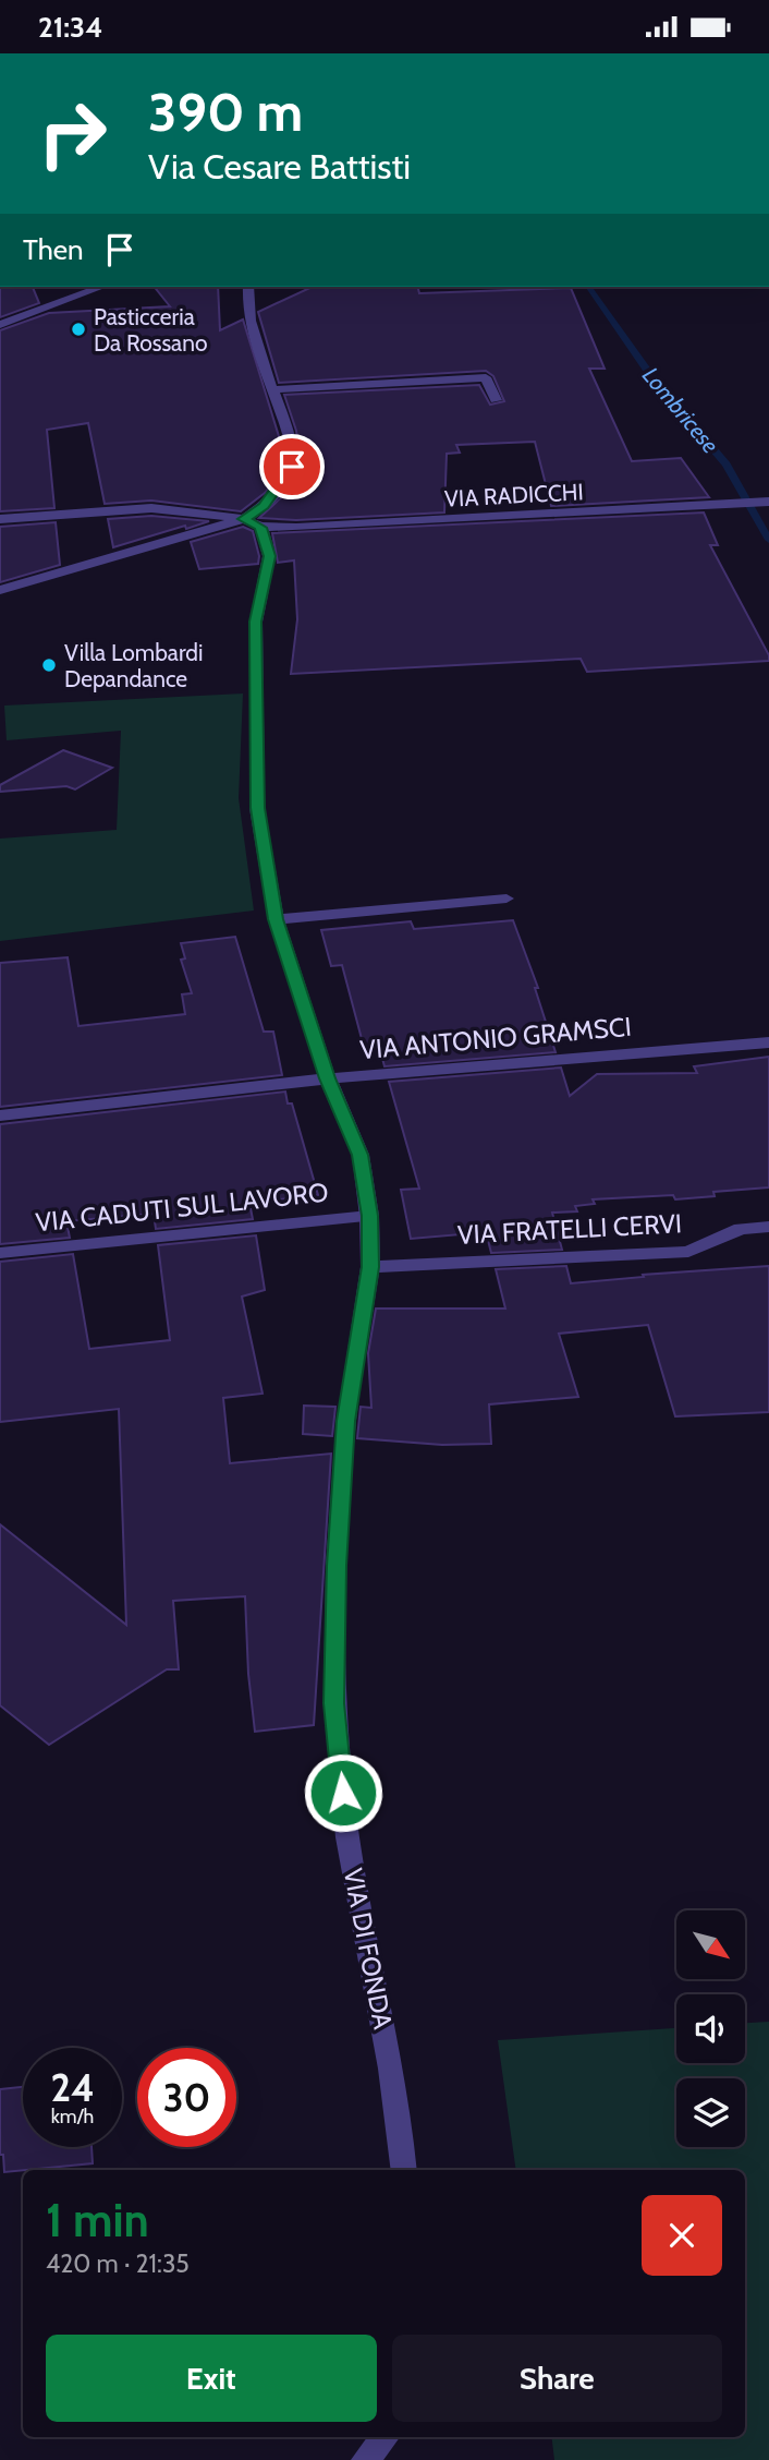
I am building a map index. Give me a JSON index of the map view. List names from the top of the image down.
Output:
{
  "streets": {
    "street": [
      "VIA RADICCHI",
      "VIA ANTONIO GRAMSCI",
      "VIA CADUTI SUL LAVORO",
      "VIA FRATELLI CERVI",
      "VIA DI FONDA"
    ]
  },
  "crossings": [
    ["VIA RADICCHI", "VIA DI FONDA"],
    ["VIA ANTONIO GRAMSCI", "VIA DI FONDA"],
    ["VIA CADUTI SUL LAVORO", "VIA DI FONDA"],
    ["VIA FRATELLI CERVI", "VIA DI FONDA"]
  ],
  "water": ["Lombricese"],
  "places": ["Pasticceria Da Rossano", "Villa Lombardi Depandance"],
  "north": "bottom right",
  "page": {
    "status": "21:34",
    "turn": ["390 m", "Via Cesare Battisti"],
    "then": "Then",
    "speed": "24 km/h",
    "limit": "30",
    "heading": ["1 min", "420 m · 21:35"],
    "buttons": ["Exit", "Share"]
  }
}
